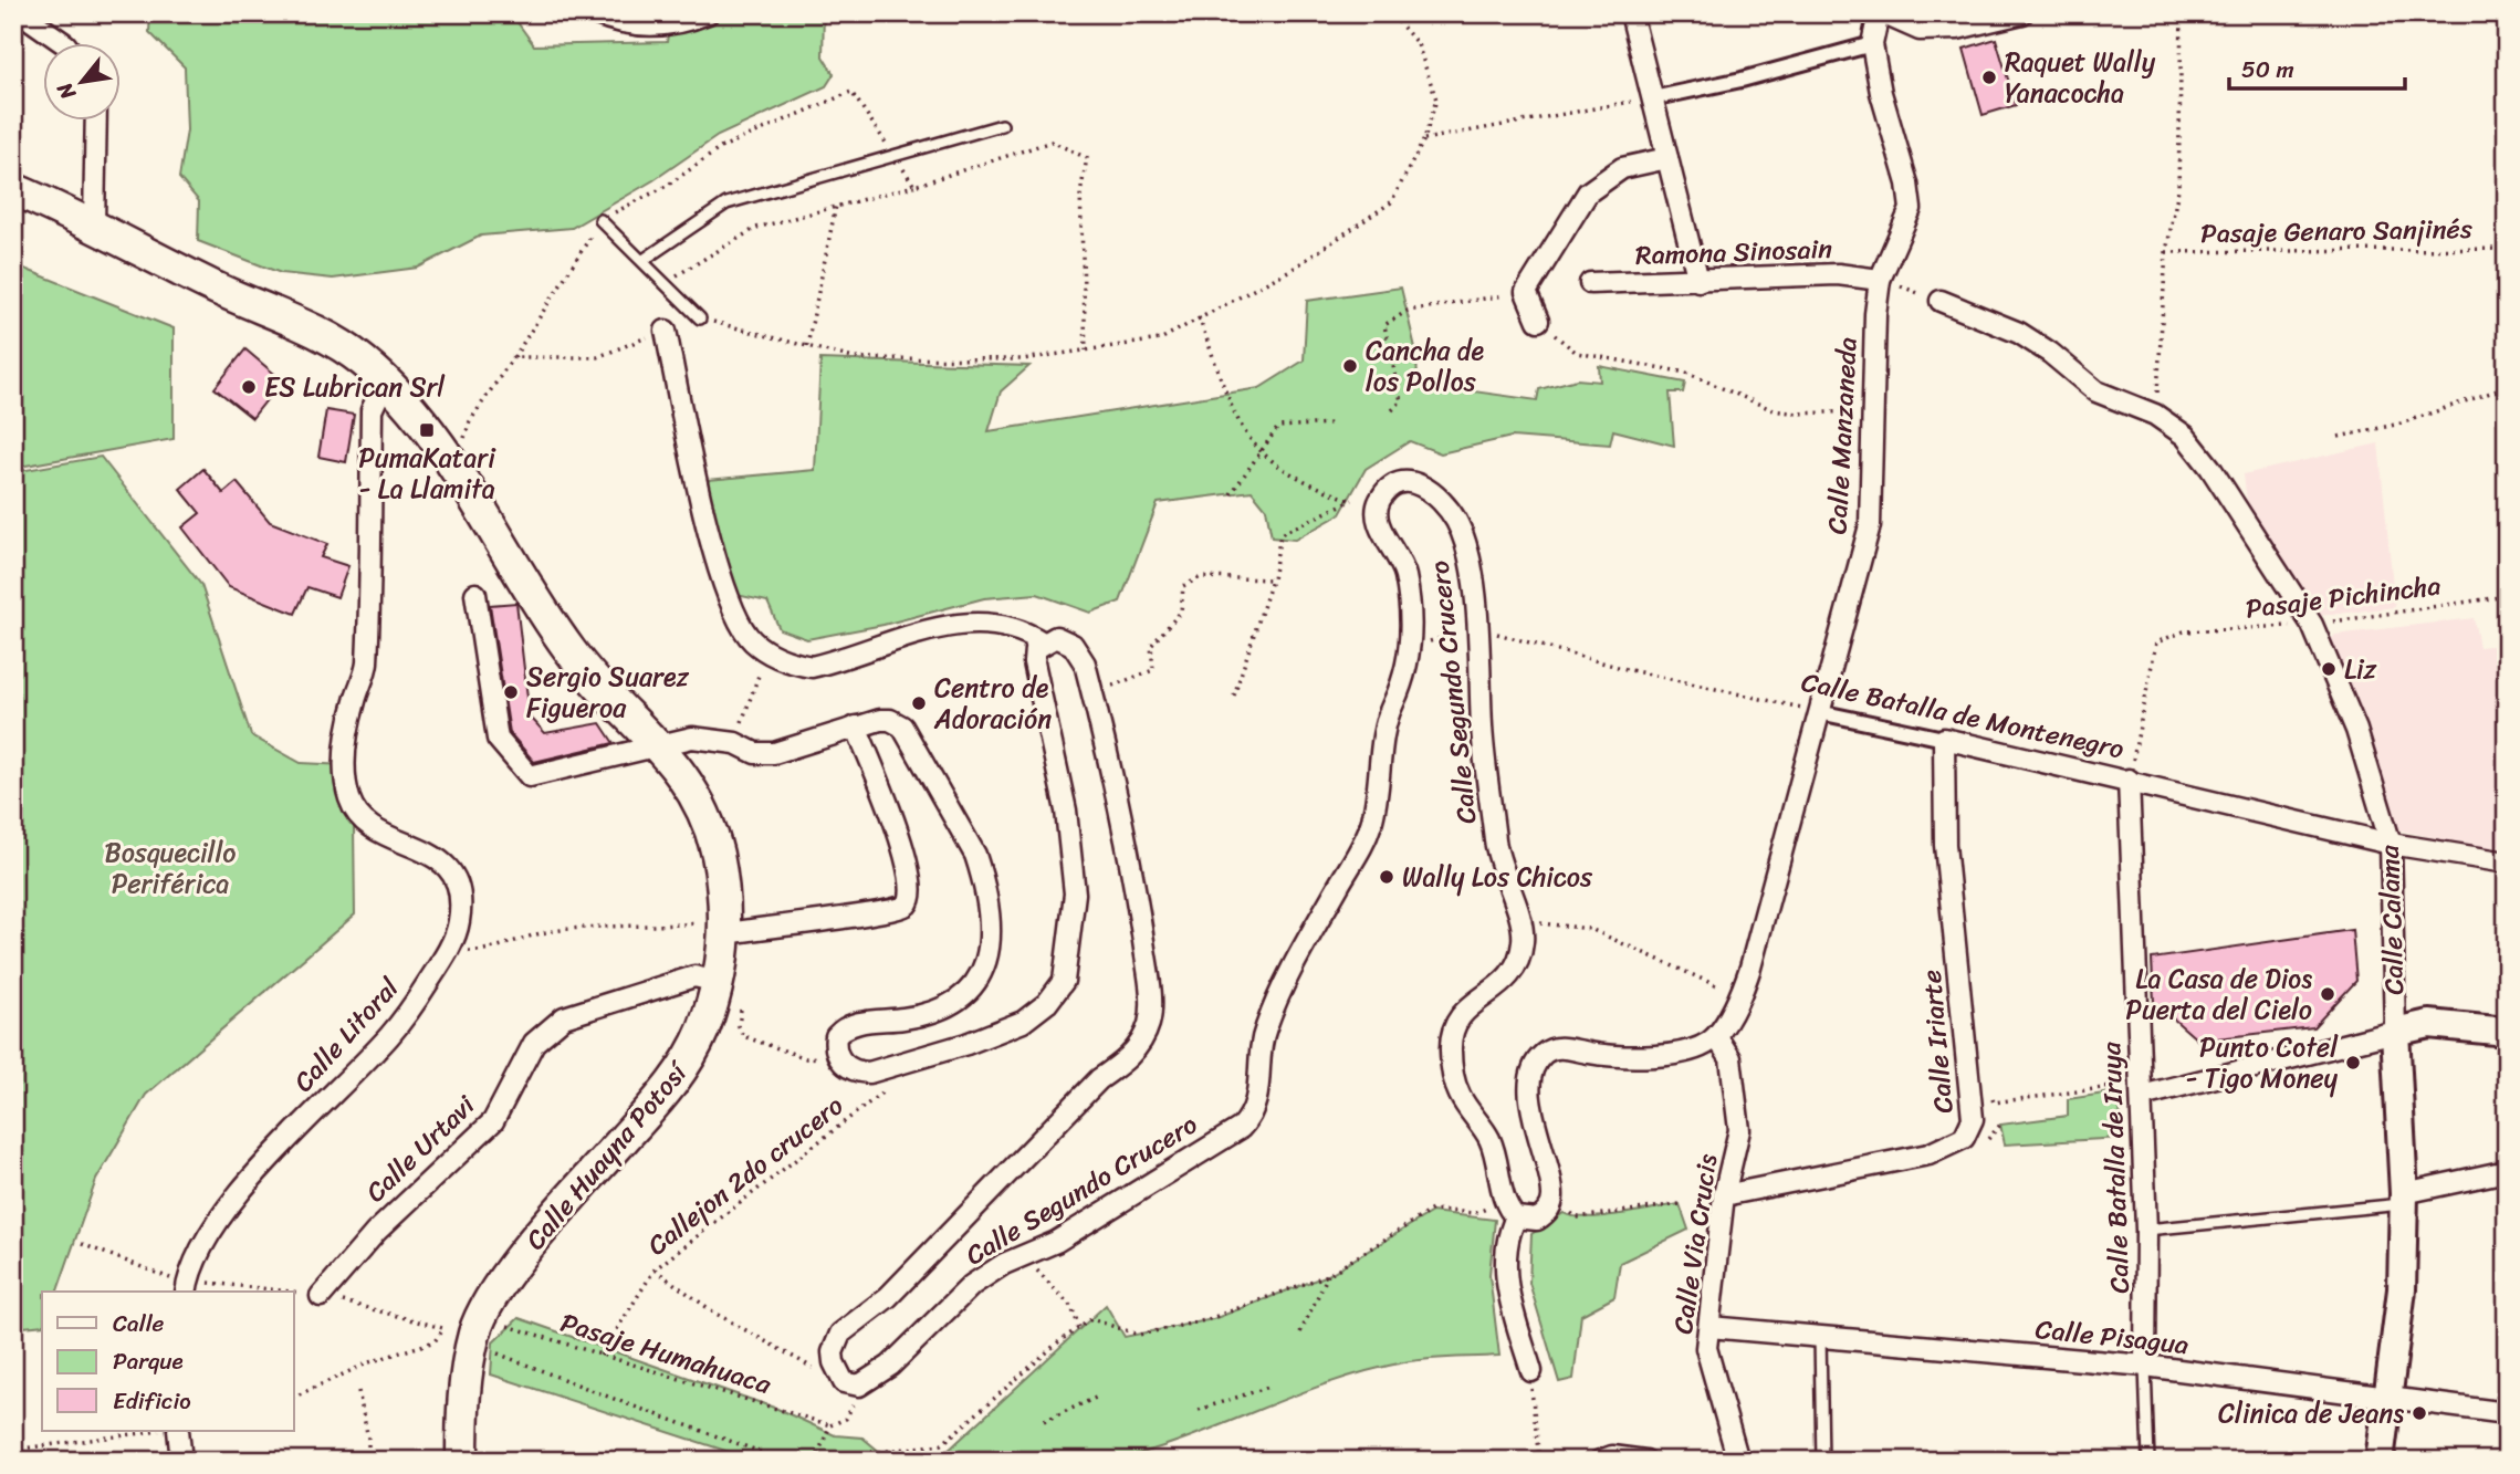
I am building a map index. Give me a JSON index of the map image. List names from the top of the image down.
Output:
{
  "streets": {
    "highway": ["Calle Huayna Potosí"],
    "main road": ["Calle Calama"],
    "street": [
      "Ramona Sinosain",
      "Calle Manzaneda",
      "Calle Segundo Crucero",
      "Calle Batalla de Montenegro",
      "Calle Litoral",
      "Calle Iriarte",
      "Calle Urtavi",
      "Calle Batalla de Iruya",
      "Calle Via Crucis",
      "Calle Pisagua"
    ],
    "path": [
      "Pasaje Genaro Sanjinés",
      "Pasaje Pichincha",
      "Callejon 2do crucero",
      "Pasaje Humahuaca"
    ]
  },
  "crossings": [
    ["Ramona Sinosain", "Calle Manzaneda"],
    ["Calle Manzaneda", "Calle Batalla de Montenegro"],
    ["Calle Manzaneda", "Calle Via Crucis"],
    ["Pasaje Pichincha", "Calle Batalla de Montenegro"],
    ["Pasaje Pichincha", "Calle Calama"],
    ["Pasaje Pichincha", "Calle Batalla de Iruya"],
    ["Calle Segundo Crucero", "Calle Batalla de Montenegro"],
    ["Calle Batalla de Montenegro", "Calle Calama"],
    ["Calle Batalla de Montenegro", "Calle Iriarte"],
    ["Calle Batalla de Montenegro", "Calle Batalla de Iruya"],
    ["Calle Calama", "Calle Pisagua"],
    ["Calle Litoral", "Calle Huayna Potosí"],
    ["Calle Iriarte", "Calle Via Crucis"],
    ["Calle Urtavi", "Calle Huayna Potosí"],
    ["Calle Batalla de Iruya", "Calle Pisagua"],
    ["Callejon 2do crucero", "Pasaje Humahuaca"],
    ["Calle Via Crucis", "Calle Pisagua"]
  ],
  "parks": ["Bosquecillo Periférica"],
  "places": {
    "other": [
      "Raquet Wally Yanacocha",
      "Cancha de los Pollos",
      "ES Lubrican Srl",
      "Liz",
      "Sergio Suarez Figueroa",
      "Centro de Adoración",
      "Wally Los Chicos",
      "La Casa de Dios Puerta del Cielo",
      "Punto Cotel - Tigo Money",
      "Clinica de Jeans"
    ],
    "transit": ["PumaKatari - La Llamita"]
  },
  "legend": ["Calle", "Parque", "Edificio"],
  "scale_bar": "50 m",
  "north": "bottom left"
}
